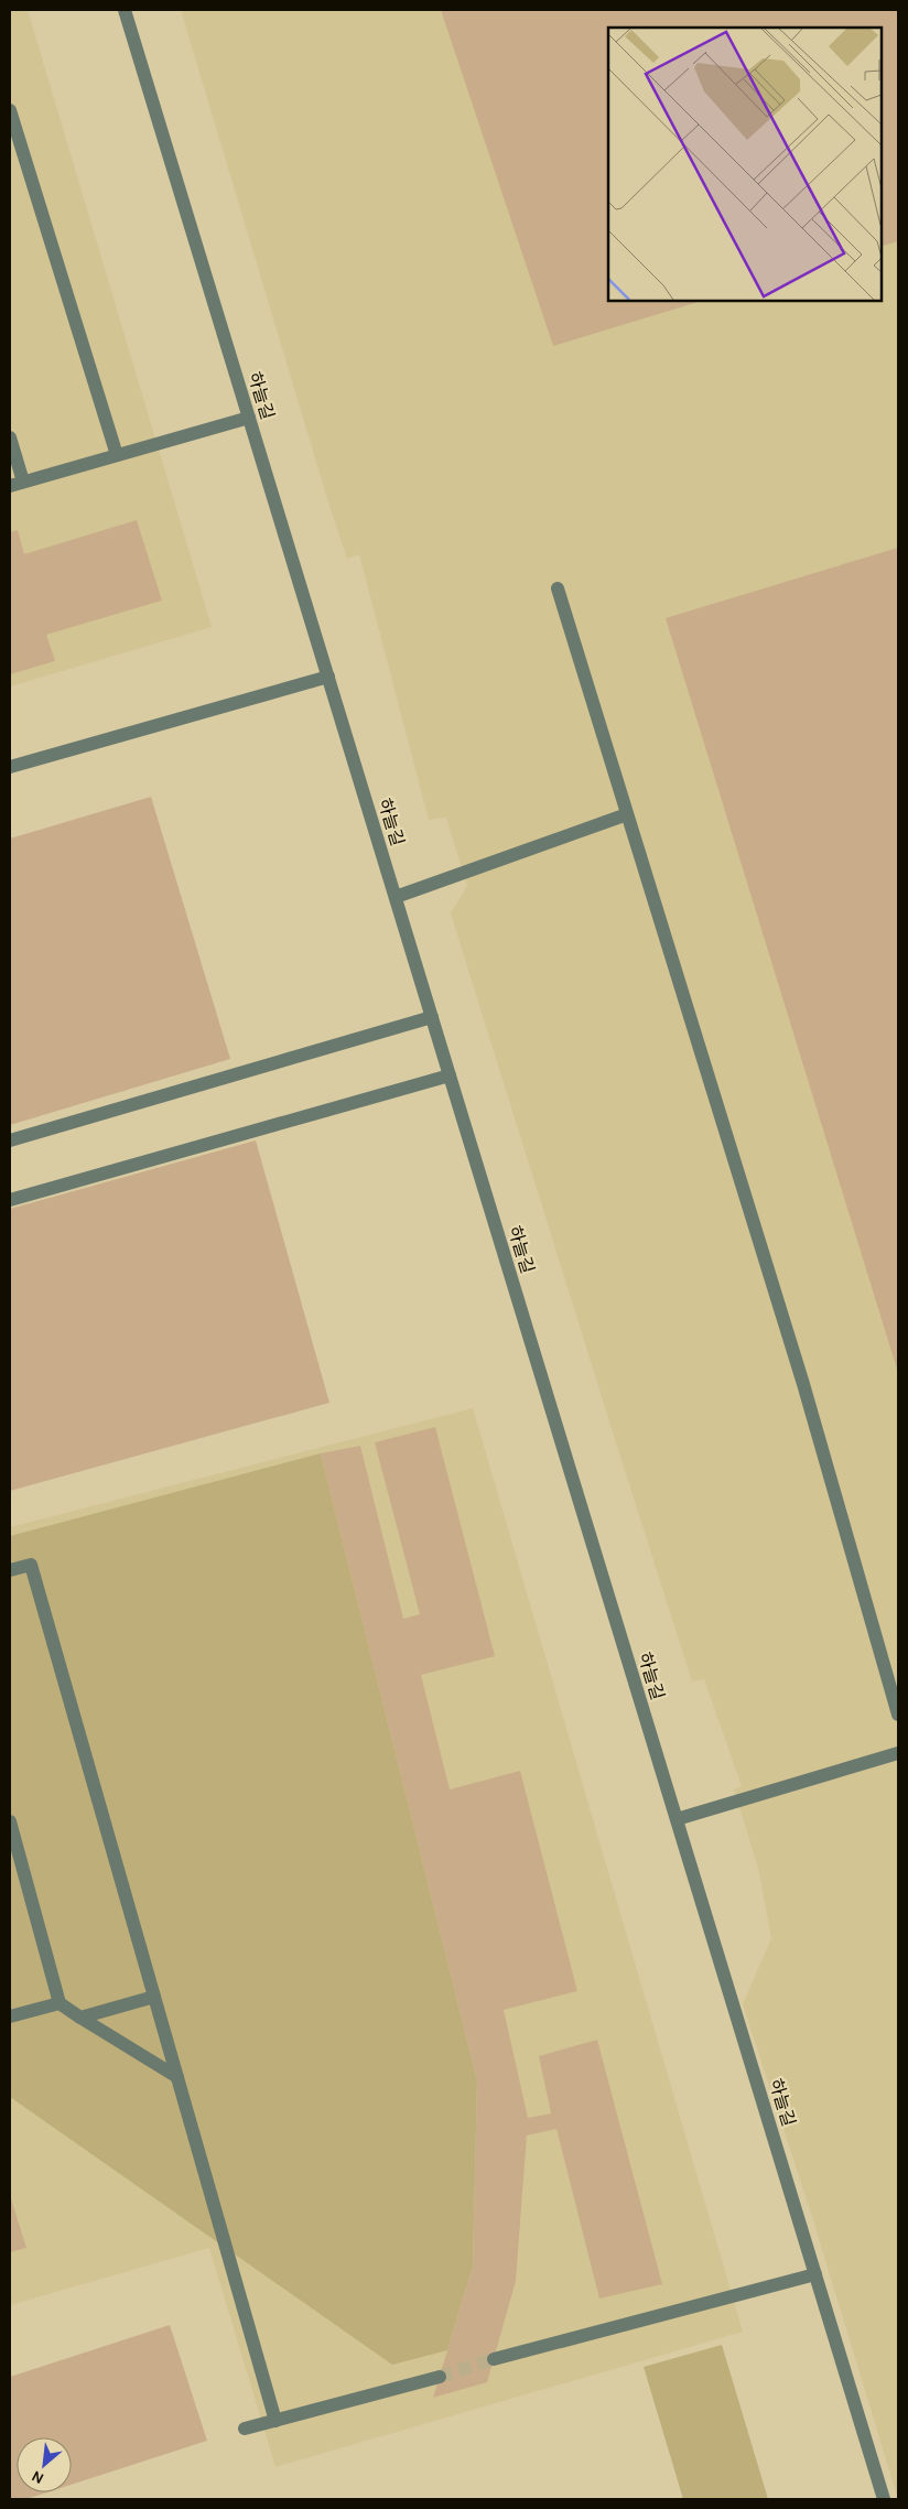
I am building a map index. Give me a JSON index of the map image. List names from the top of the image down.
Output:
{
  "streets": {
    "lane": ["하늘길"]
  },
  "north": "bottom left"
}
